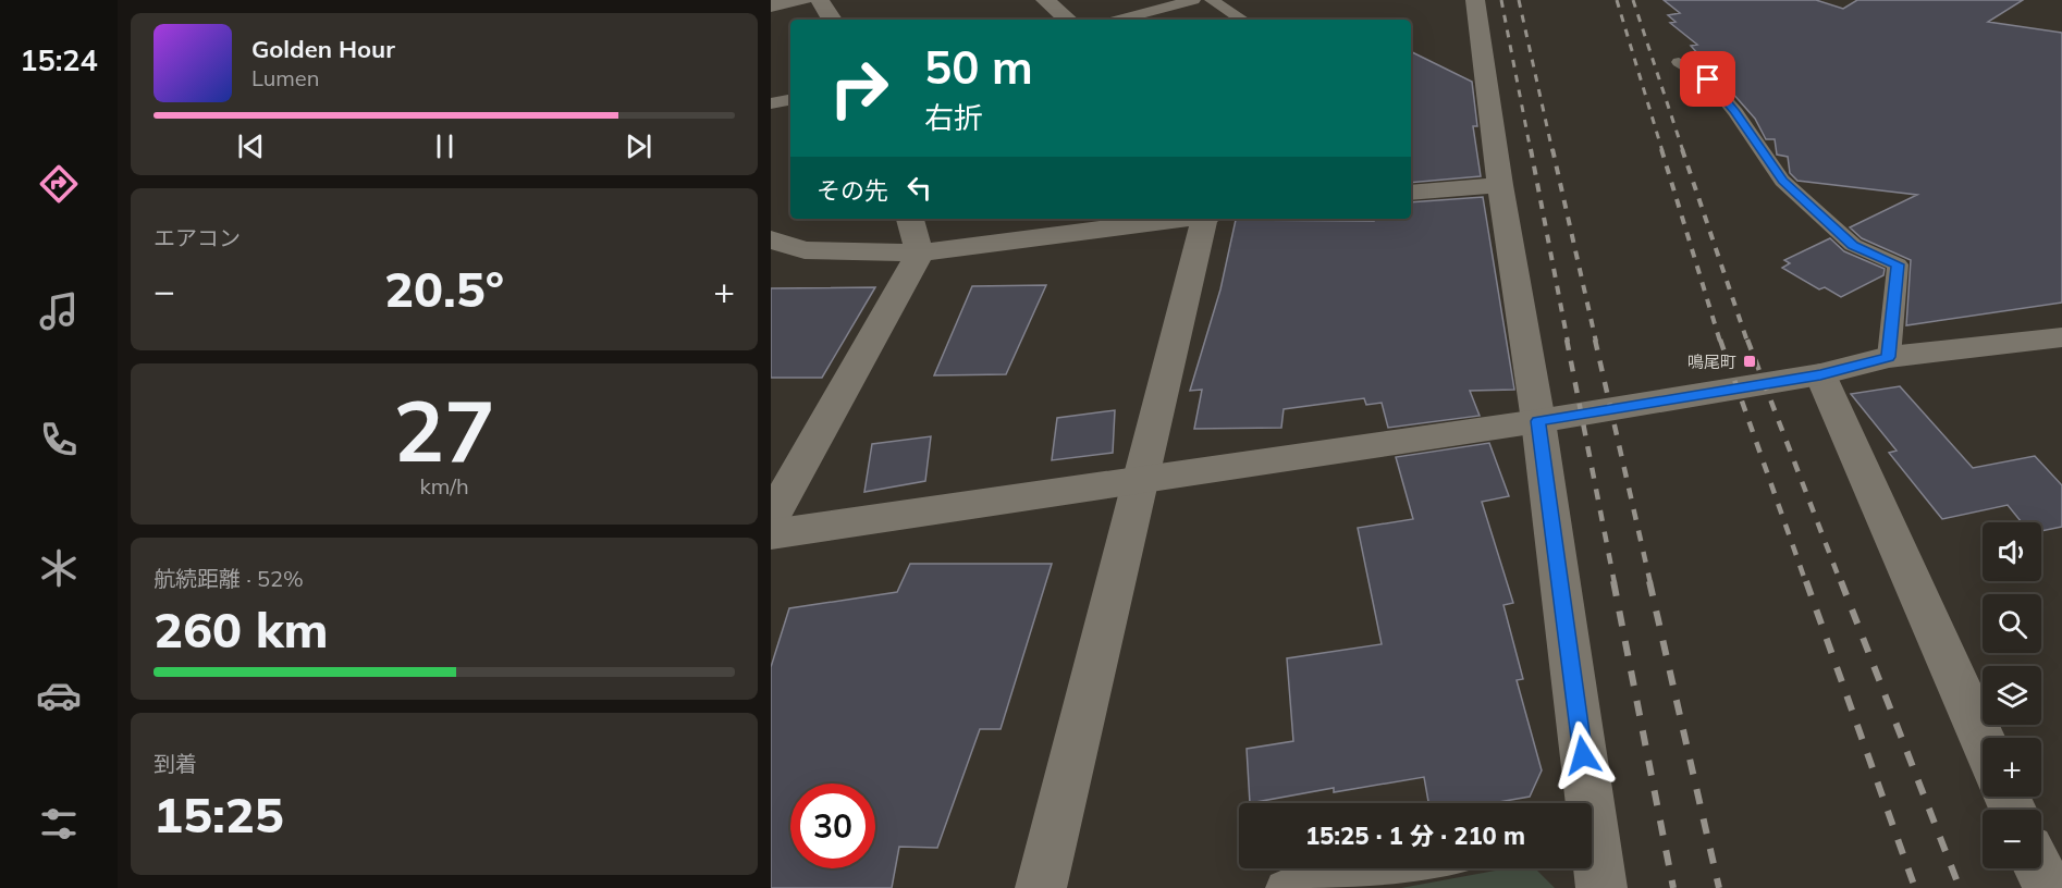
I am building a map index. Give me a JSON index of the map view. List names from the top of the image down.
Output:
{
  "places": {
    "transit": ["鳴尾町"]
  },
  "page": {
    "tabs": "15:24",
    "turn": ["50 m", "右折"],
    "song": ["Golden Hour", "Lumen"],
    "then": "その先",
    "tile": [
      "エアコン",
      ["27", "km/h"],
      ["航続距離 · 52%", "260 km"],
      ["到着", "15:25"]
    ],
    "heat": ["−", "20.5°", "+"],
    "map_buttons": ["+", "−"],
    "limit": "30",
    "trip": "15:25 · 1 分 · 210 m"
  }
}
